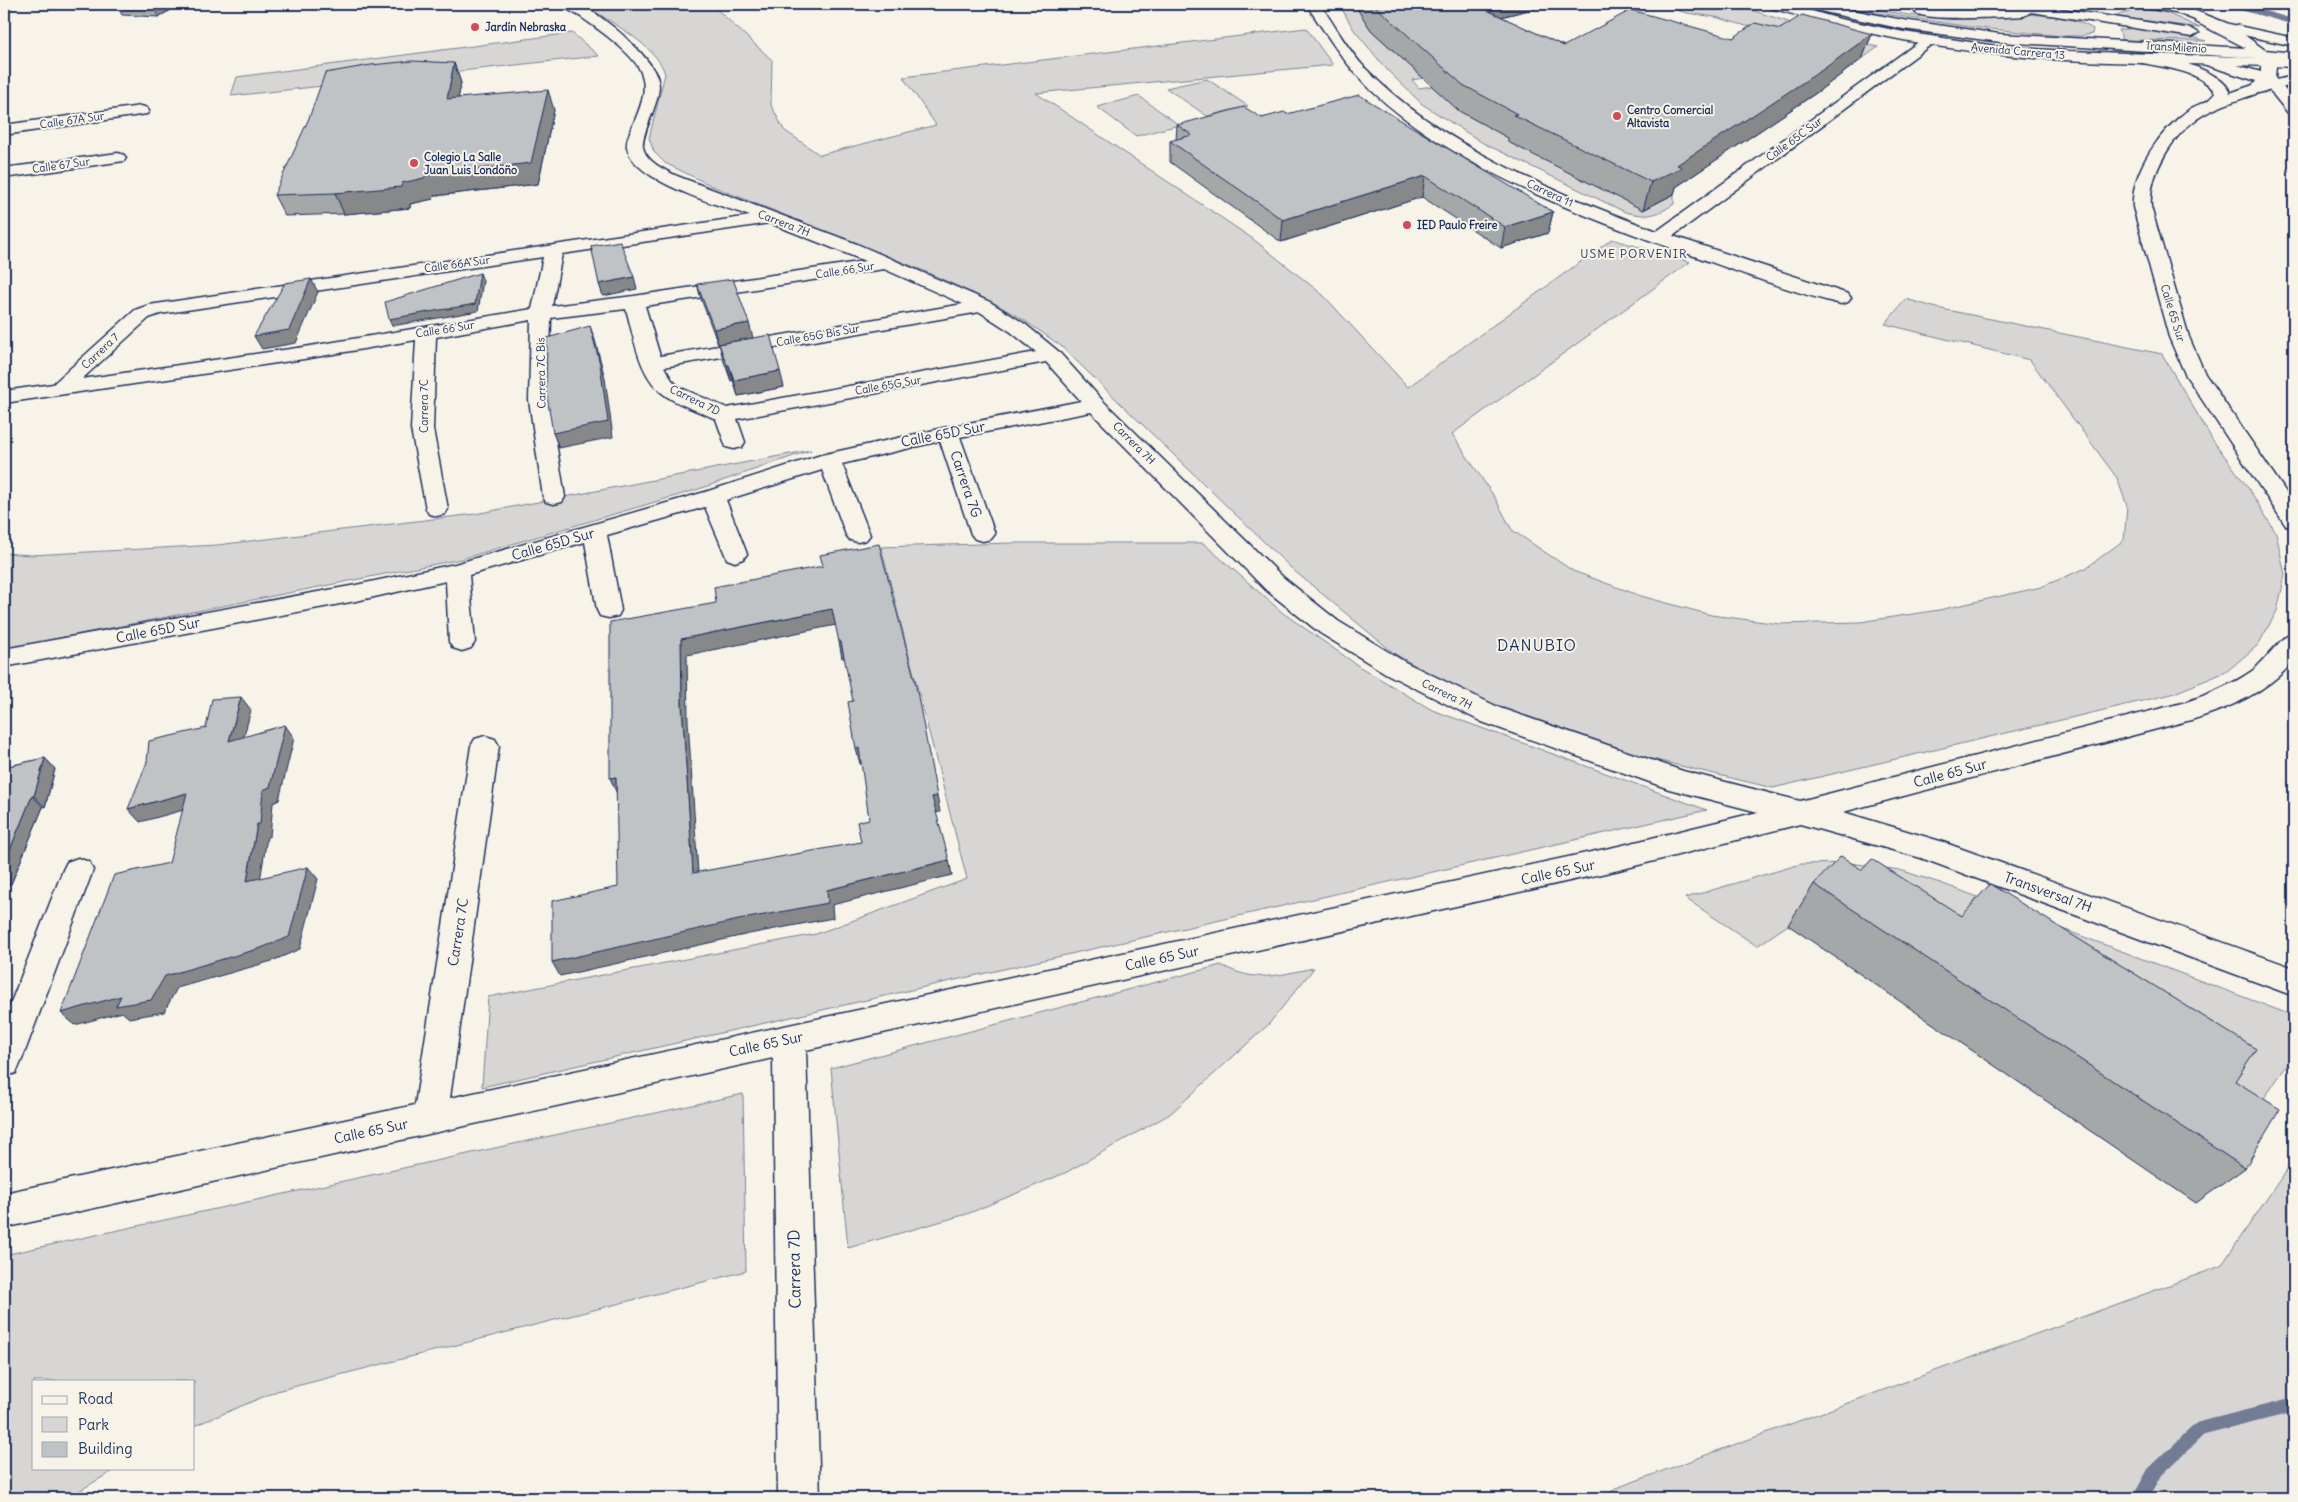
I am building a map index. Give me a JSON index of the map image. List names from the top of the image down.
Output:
{
  "streets": {
    "street": [
      "TransMilenio",
      "Avenida Carrera 13",
      "Calle 67A Sur",
      "Calle 65C Sur",
      "Calle 67 Sur",
      "Carrera 11",
      "Carrera 7H",
      "Calle 66A Sur",
      "Calle 66 Sur",
      "Calle 65 Sur",
      "Calle 65G Bis Sur",
      "Carrera 7",
      "Carrera 7C Bis",
      "Calle 65G Sur",
      "Carrera 7D",
      "Carrera 7C",
      "Calle 65D Sur",
      "Carrera 7G",
      "Transversal 7H"
    ]
  },
  "crossings": [
    ["TransMilenio", "Avenida Carrera 13"],
    ["Avenida Carrera 13", "Calle 65C Sur"],
    ["Calle 65C Sur", "Carrera 11"],
    ["Carrera 7H", "Calle 66A Sur"],
    ["Carrera 7H", "Calle 66 Sur"],
    ["Carrera 7H", "Calle 65 Sur"],
    ["Carrera 7H", "Calle 65G Bis Sur"],
    ["Carrera 7H", "Calle 65G Sur"],
    ["Carrera 7H", "Calle 65D Sur"],
    ["Carrera 7H", "Transversal 7H"],
    ["Calle 66A Sur", "Carrera 7"],
    ["Calle 66A Sur", "Carrera 7C Bis"],
    ["Calle 66 Sur", "Carrera 7"],
    ["Calle 66 Sur", "Carrera 7C Bis"],
    ["Calle 66 Sur", "Carrera 7D"],
    ["Calle 66 Sur", "Carrera 7C"],
    ["Calle 65 Sur", "Carrera 7D"],
    ["Calle 65 Sur", "Carrera 7C"],
    ["Calle 65 Sur", "Transversal 7H"],
    ["Calle 65G Bis Sur", "Carrera 7D"],
    ["Calle 65G Sur", "Carrera 7D"],
    ["Calle 65D Sur", "Carrera 7G"]
  ],
  "districts": ["USME PORVENIR", "DANUBIO"],
  "places": [
    "Jardín Nebraska",
    "Centro Comercial Altavista",
    "Colegio La Salle Juan Luis Londoño",
    "IED Paulo Freire"
  ],
  "legend": ["Road", "Park", "Building"]
}
